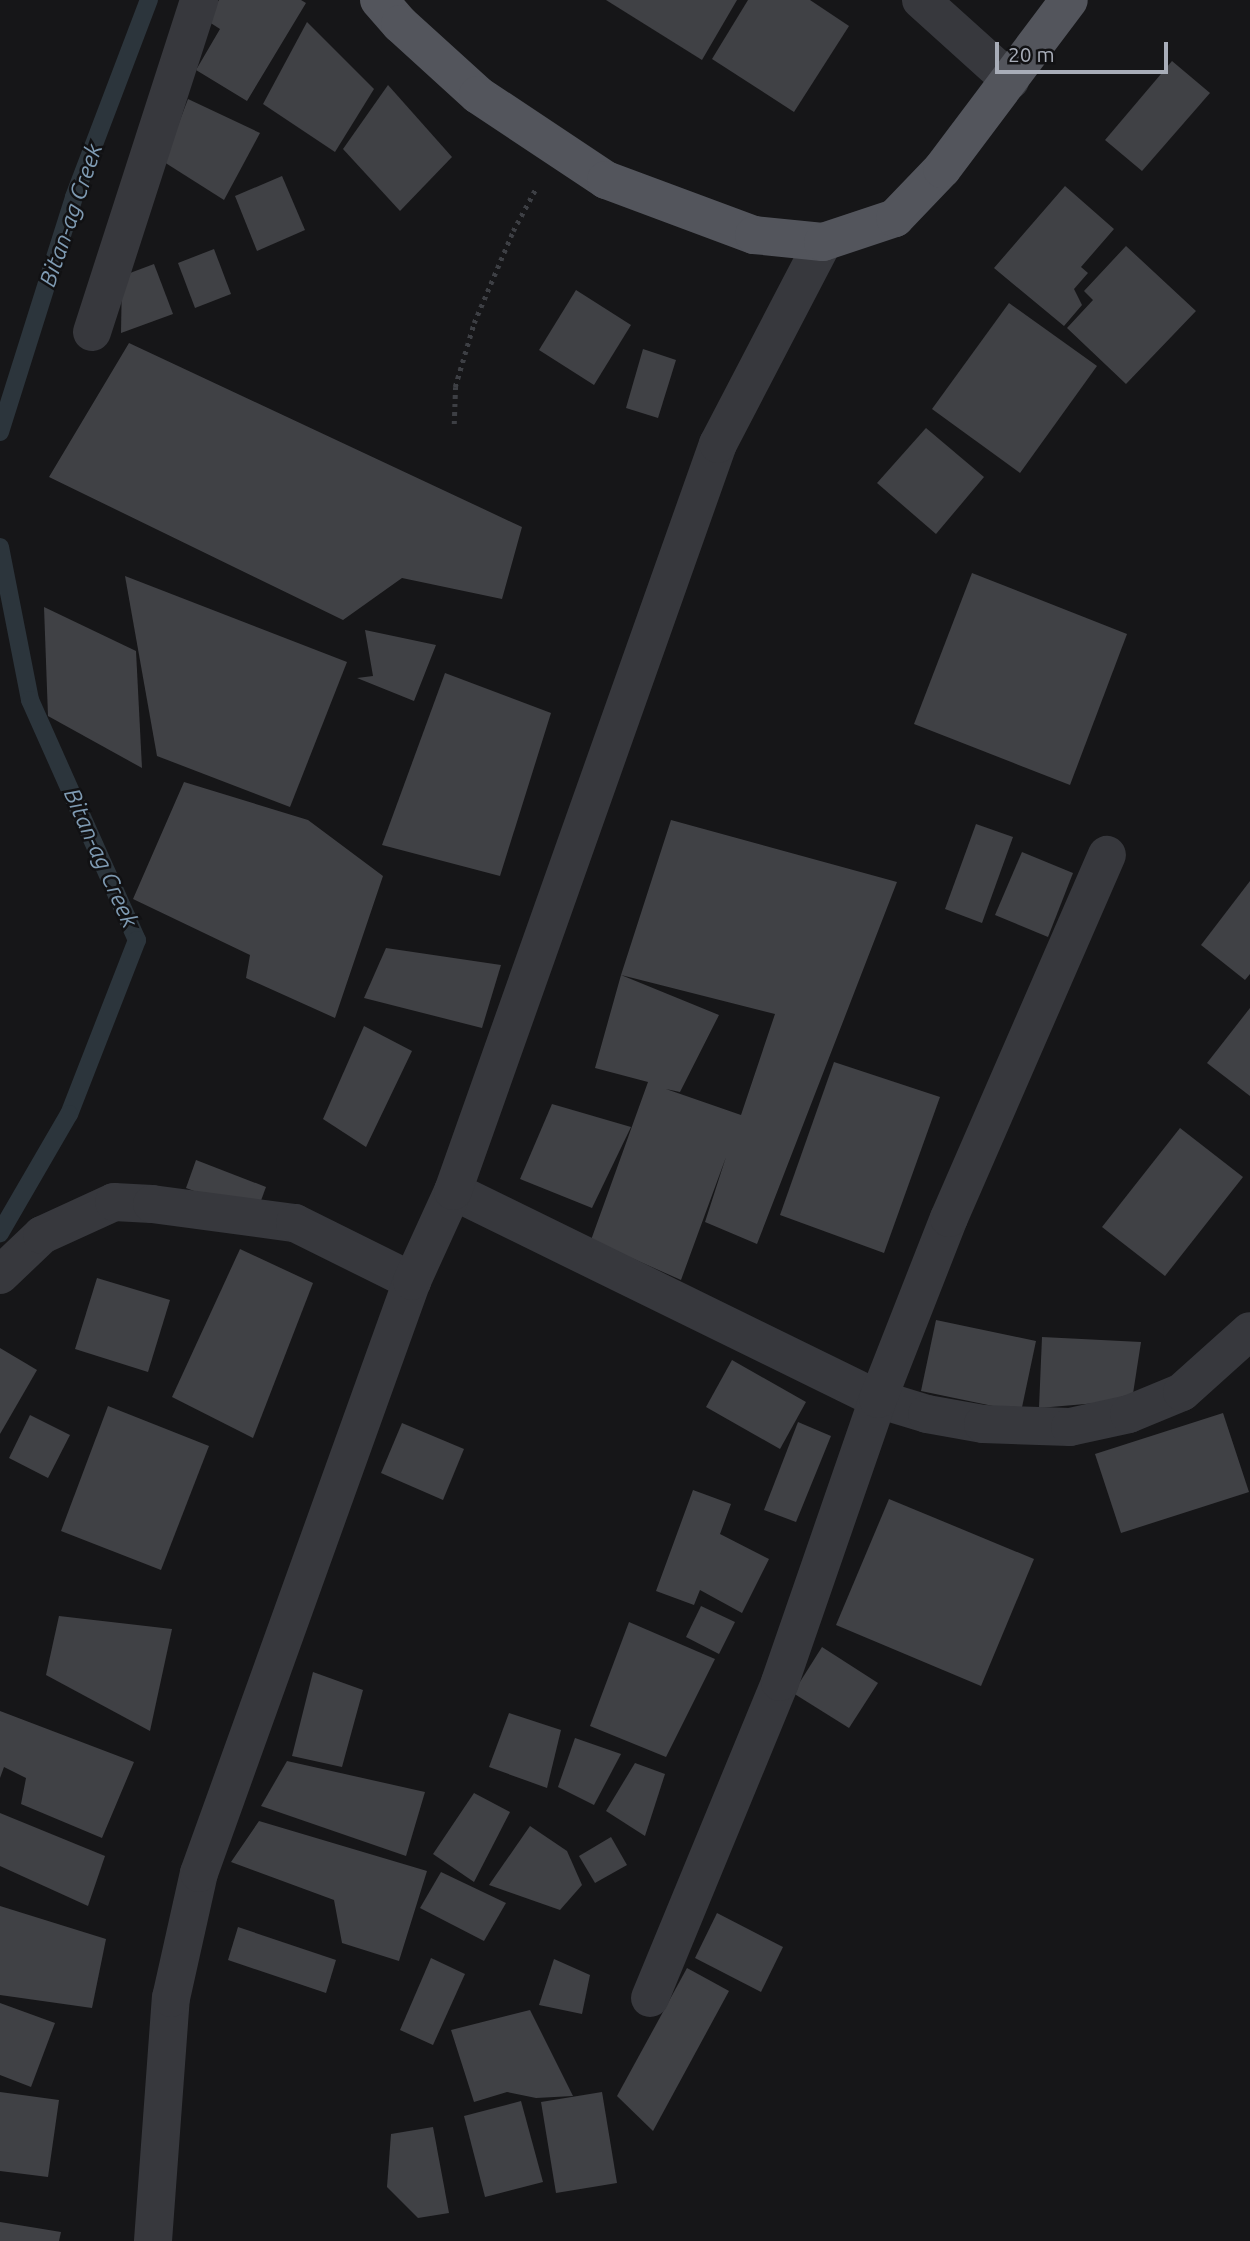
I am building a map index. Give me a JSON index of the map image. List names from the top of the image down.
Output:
{
  "water": ["Bitan-ag Creek"],
  "scale_bar": "20 m"
}
